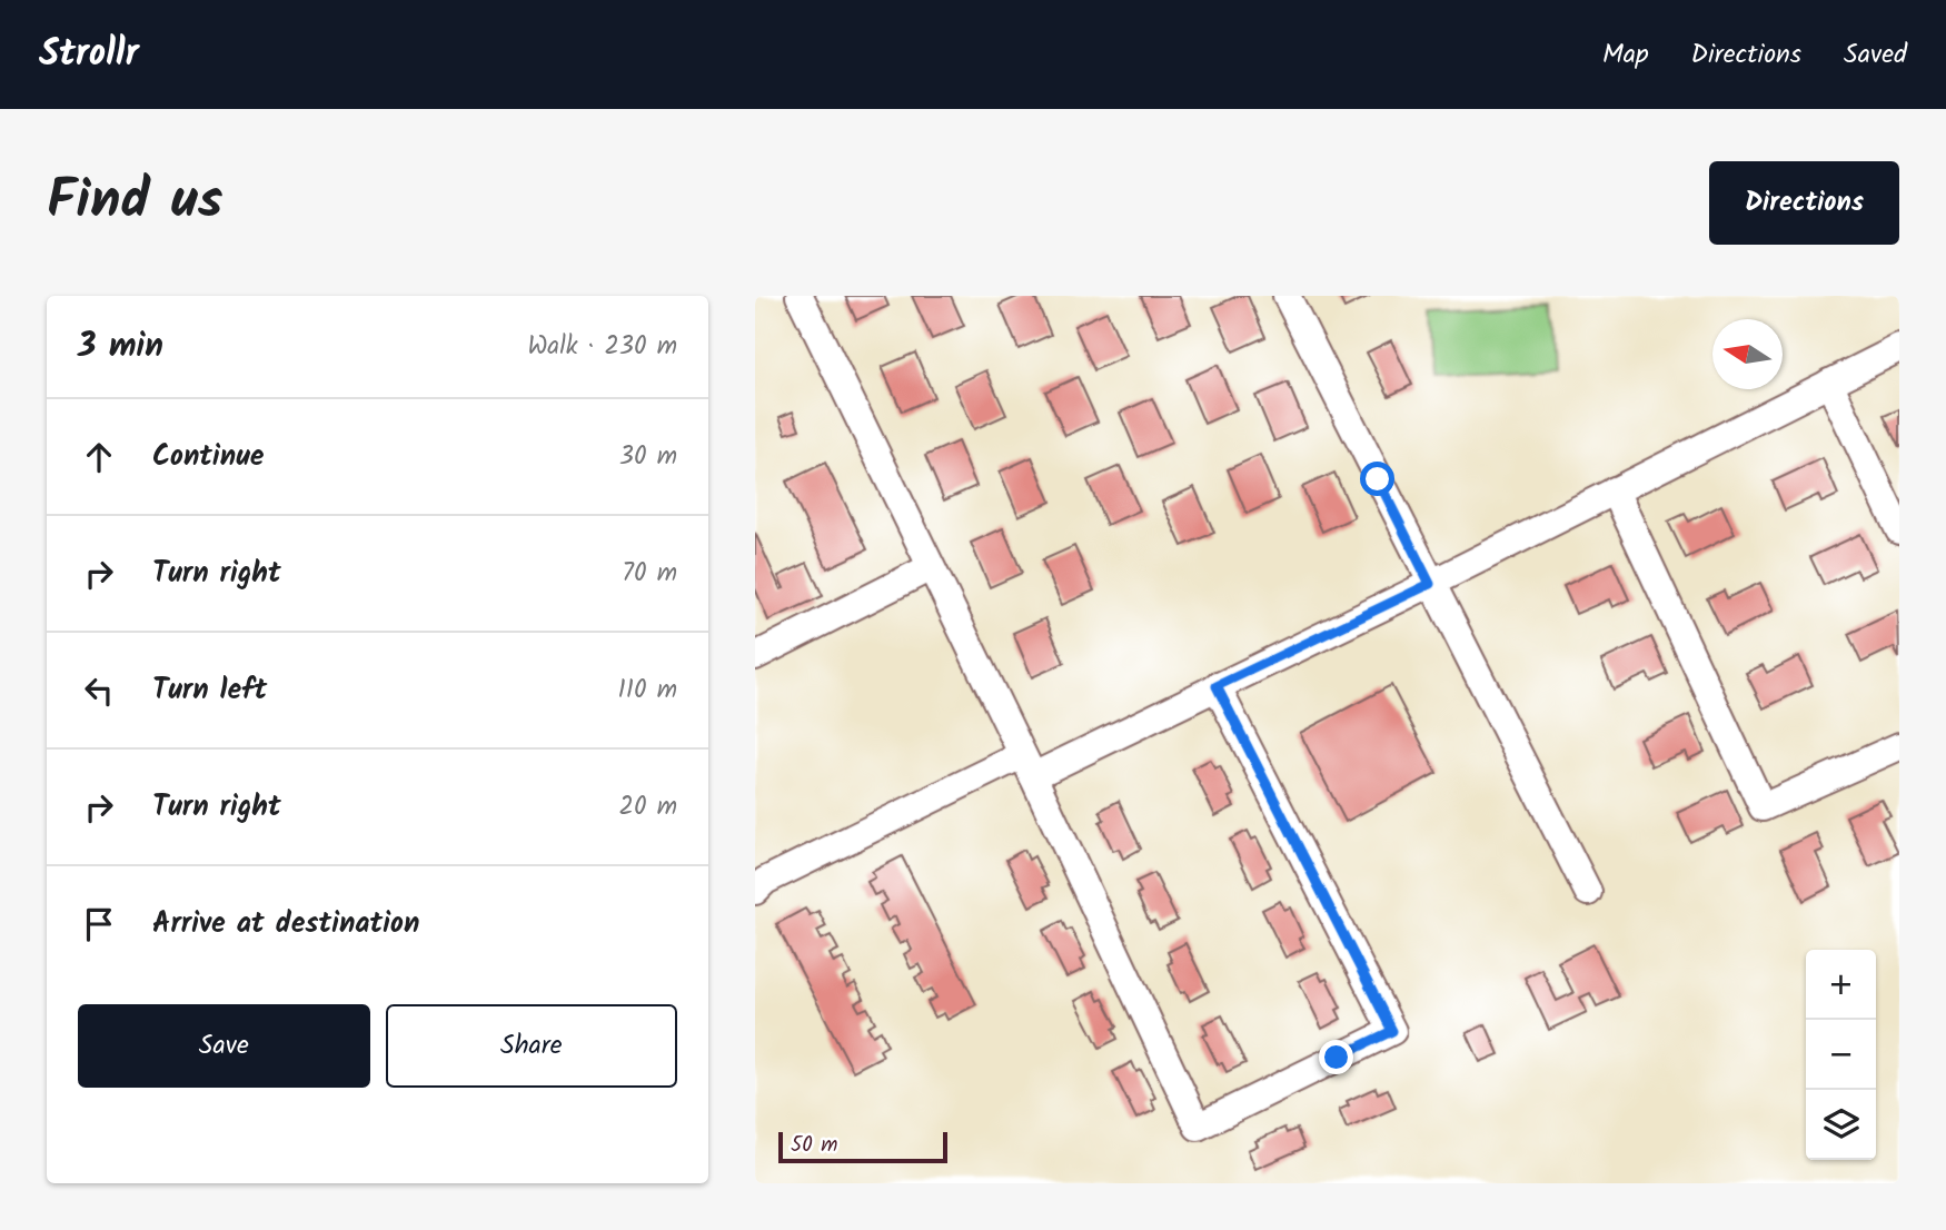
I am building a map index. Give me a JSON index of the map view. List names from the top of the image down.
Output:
{
  "scale_bar": "50 m",
  "north": "left",
  "page": {
    "header": "Strollr",
    "nav": ["Map", "Directions", "Saved"],
    "title": "Find us",
    "buttons": [
      "Directions",
      ["Save", "Share"]
    ],
    "heading": ["3 min", "Walk · 230 m"],
    "list": [
      ["Continue", "30 m"],
      ["Turn right", "70 m"],
      ["Turn left", "110 m"],
      ["Turn right", "20 m"],
      "Arrive at destination"
    ],
    "map_buttons": ["+", "−"],
    "scale": "50 m"
  }
}
